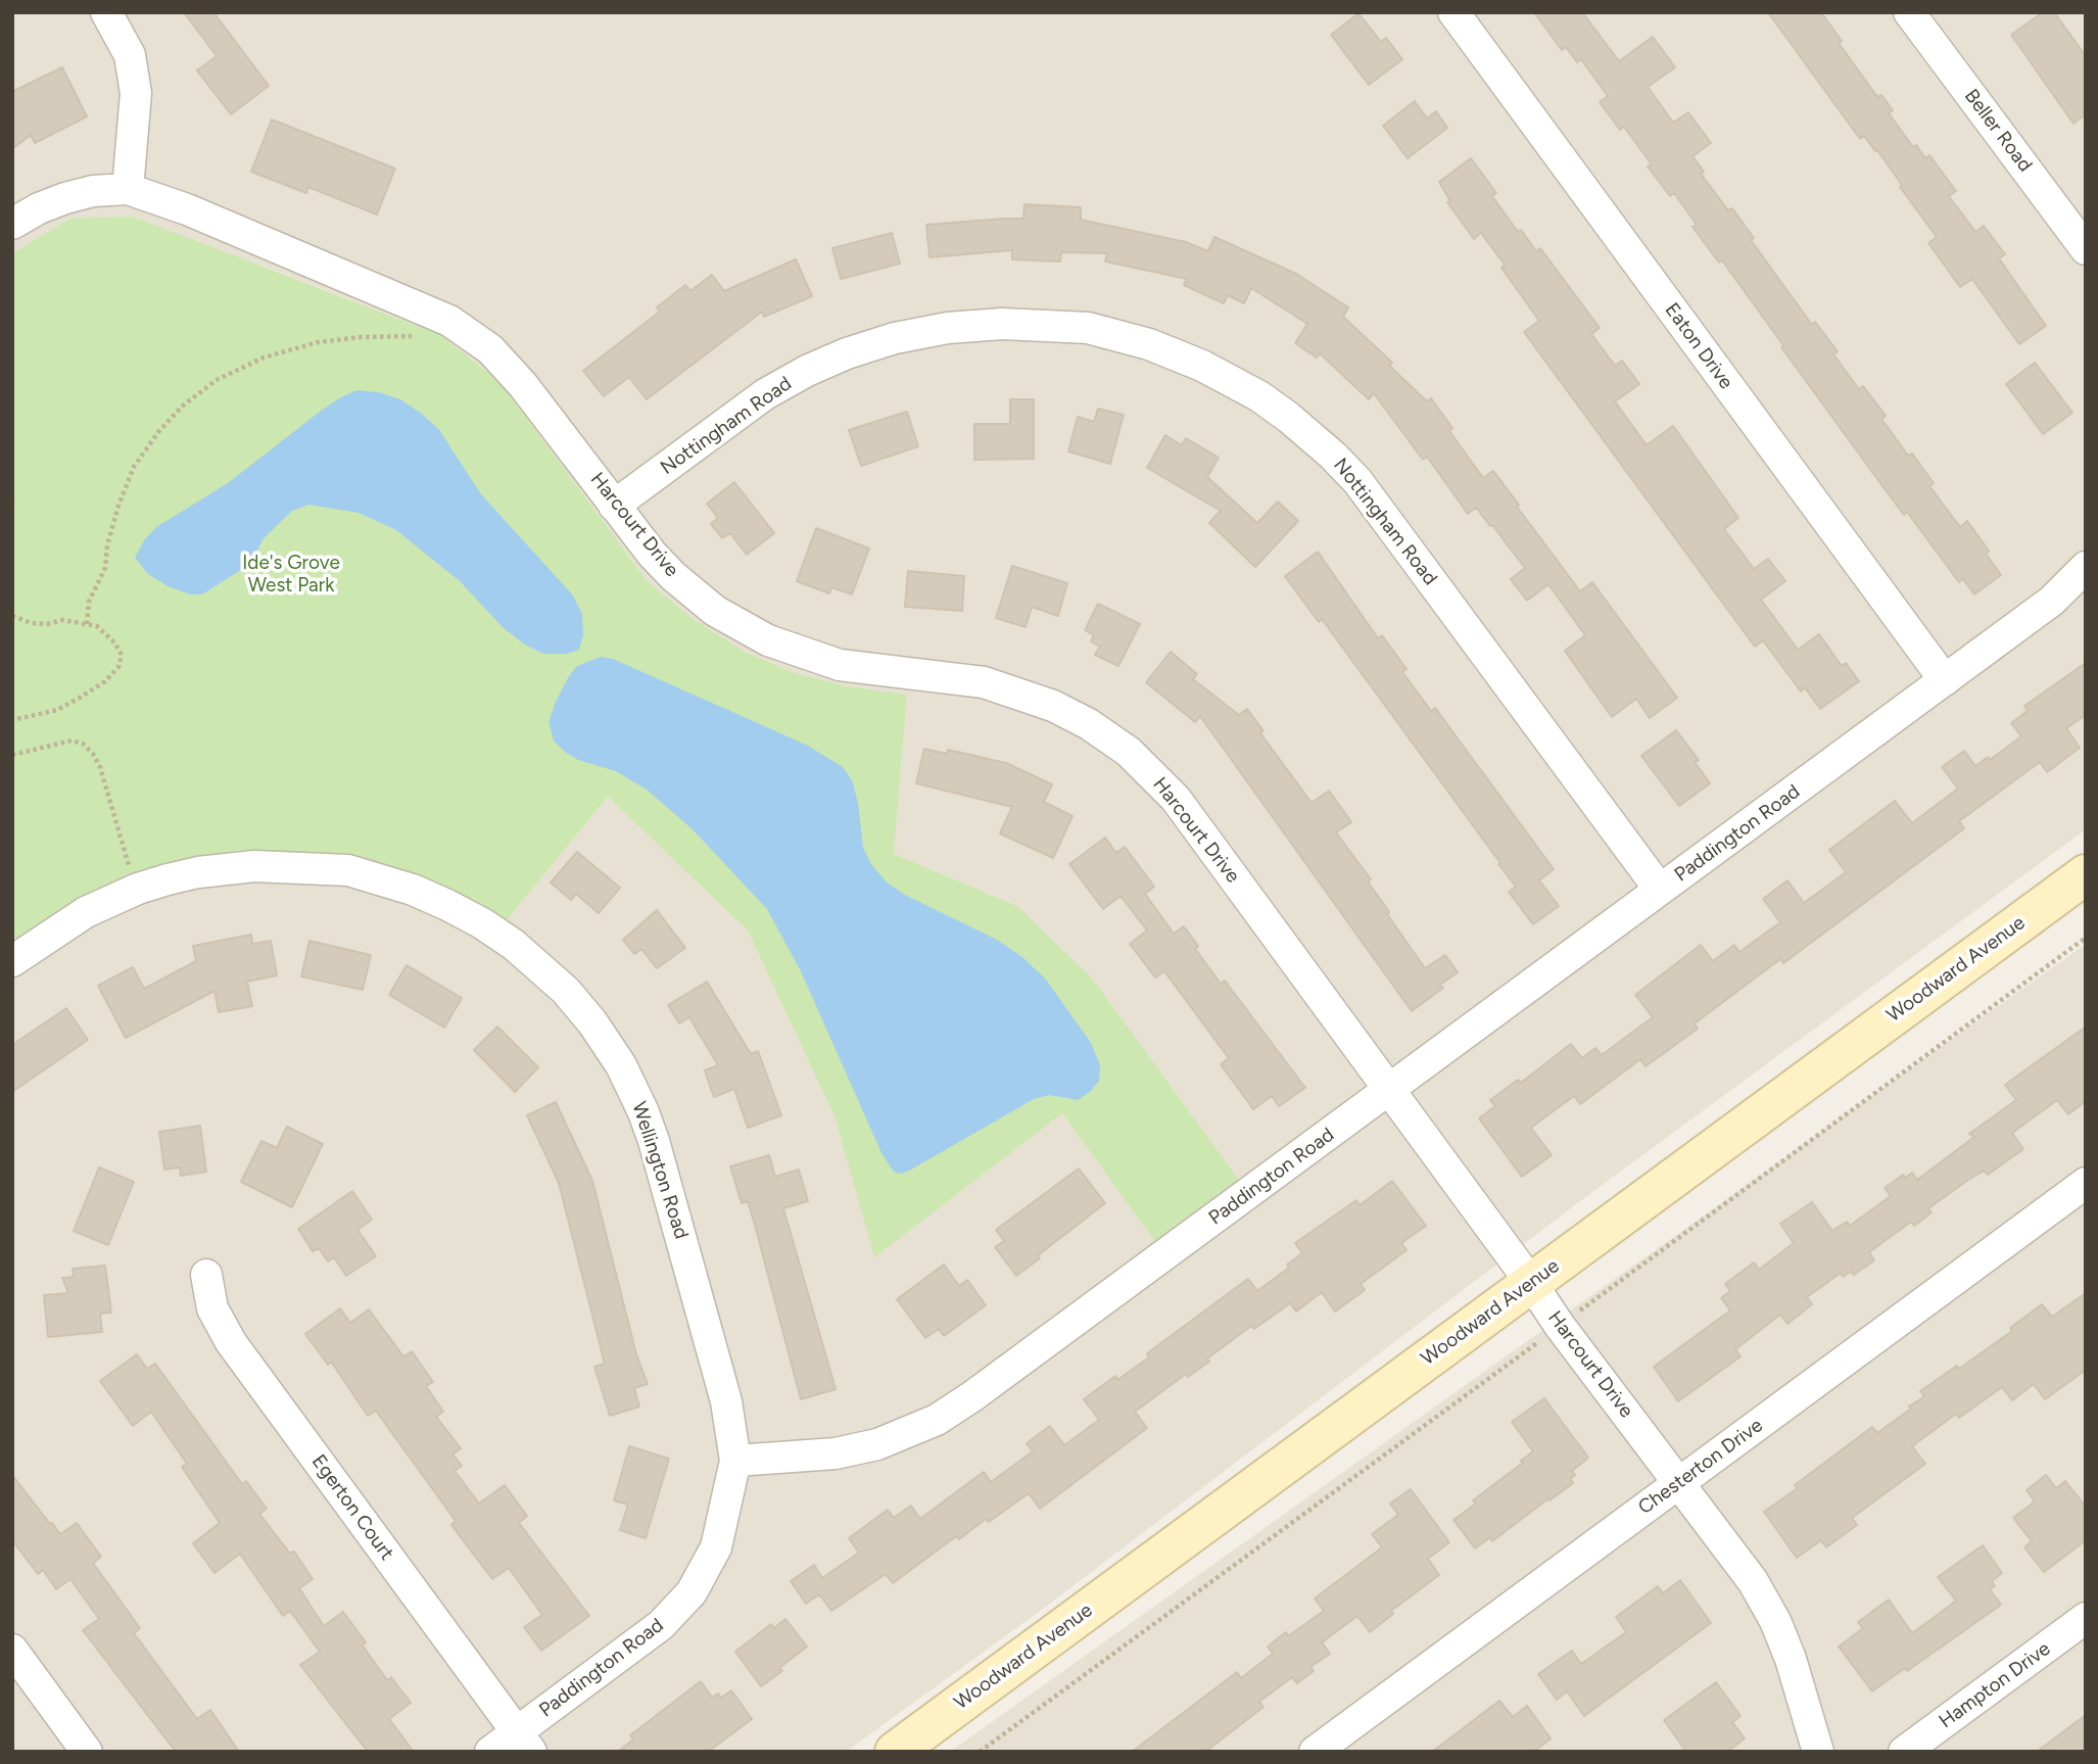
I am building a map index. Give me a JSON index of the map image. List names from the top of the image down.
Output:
{
  "streets": {
    "main road": ["Woodward Avenue"],
    "street": [
      "Beller Road",
      "Eaton Drive",
      "Nottingham Road",
      "Harcourt Drive",
      "Paddington Road",
      "Wellington Road",
      "Chesterton Drive",
      "Egerton Court",
      "Hampton Drive"
    ]
  },
  "crossings": [
    ["Eaton Drive", "Paddington Road"],
    ["Nottingham Road", "Harcourt Drive"],
    ["Nottingham Road", "Paddington Road"],
    ["Harcourt Drive", "Paddington Road"],
    ["Harcourt Drive", "Woodward Avenue"],
    ["Harcourt Drive", "Chesterton Drive"],
    ["Paddington Road", "Wellington Road"],
    ["Paddington Road", "Egerton Court"]
  ],
  "parks": ["Ide's Grove West Park"]
}
